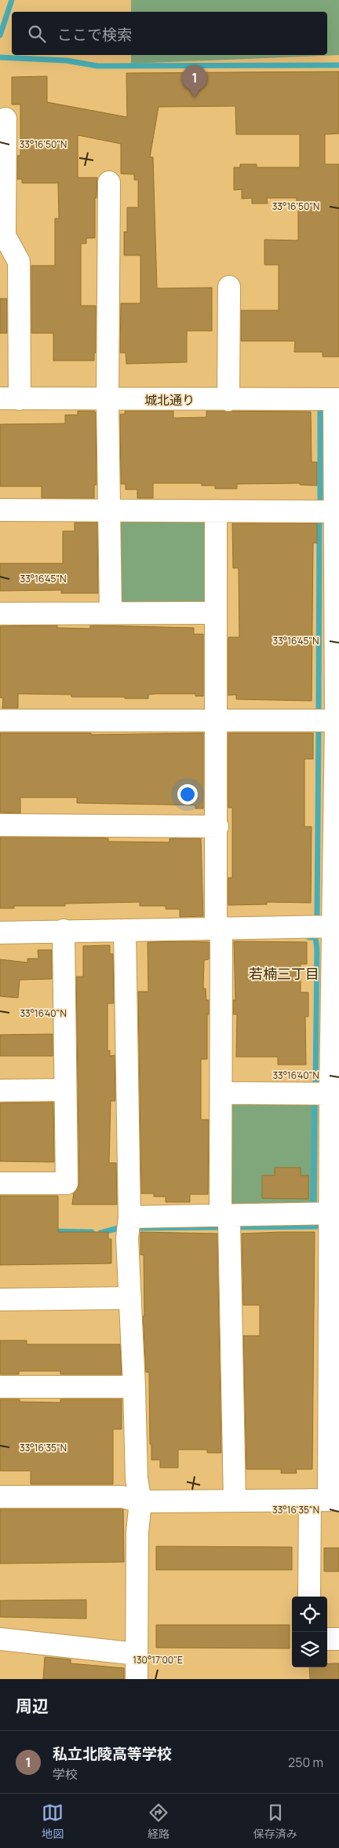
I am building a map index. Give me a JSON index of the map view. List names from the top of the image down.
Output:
{
  "streets": {
    "street": ["城北通り"]
  },
  "districts": ["若楠三丁目"],
  "page": {
    "search": "ここで検索",
    "pins": "1",
    "heading": "周辺",
    "list": [
      {
        "mark": "1",
        "name": "私立北陵高等学校",
        "note": "学校",
        "value": "250 m"
      }
    ],
    "nav": ["地図", "経路", "保存済み"]
  },
  "coordinates": [
    "33°16'50\"N",
    "33°16'45\"N",
    "33°16'40\"N",
    "33°16'35\"N",
    "130°17'00\"E"
  ]
}
